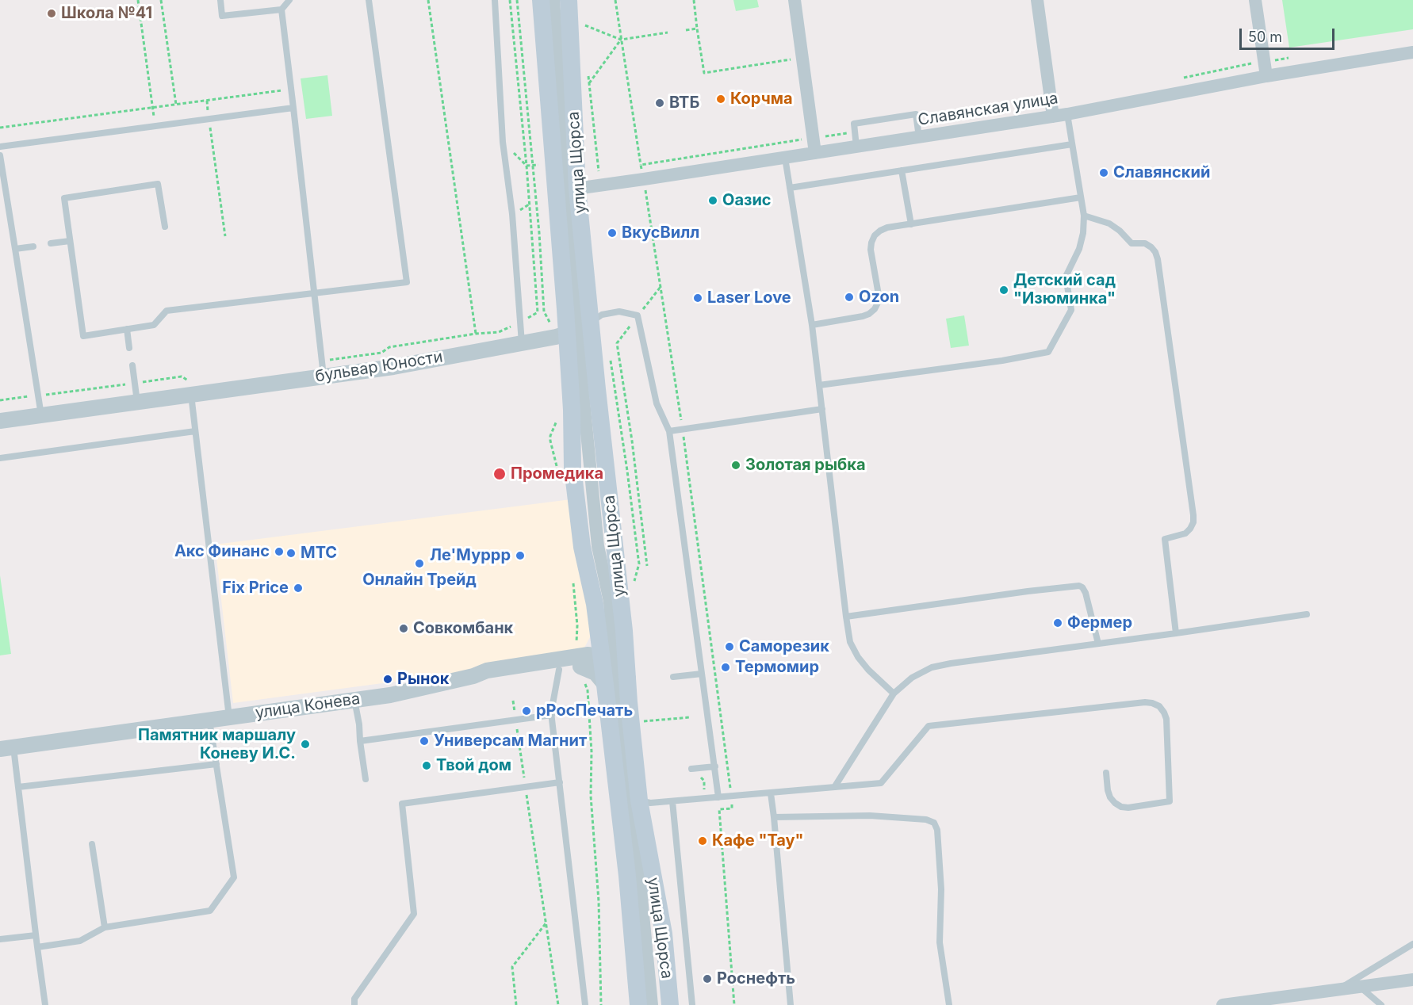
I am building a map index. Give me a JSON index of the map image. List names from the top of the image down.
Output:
{
  "streets": {
    "main road": ["улица Щорса"],
    "street": ["Славянская улица", "бульвар Юности", "улица Конева"]
  },
  "crossings": [
    ["Славянская улица", "улица Щорса"],
    ["улица Щорса", "бульвар Юности"],
    ["улица Щорса", "улица Конева"]
  ],
  "places": [
    "Школа №41",
    "Корчма",
    "ВТБ",
    "Славянский",
    "Оазис",
    "ВкусВилл",
    "Детский сад \"Изюминка\"",
    "Ozon",
    "Laser Love",
    "Золотая рыбка",
    "Промедика",
    "Акс Финанс",
    "МТС",
    "Ле'Муррр",
    "Онлайн Трейд",
    "Fix Price",
    "Фермер",
    "Совкомбанк",
    "Саморезик",
    "Термомир",
    "Рынок",
    "рРосПечать",
    "Универсам Магнит",
    "Памятник маршалу Коневу И.С.",
    "Твой дом",
    "Кафе \"Тау\"",
    "Роснефть"
  ],
  "scale_bar": "50 m"
}
